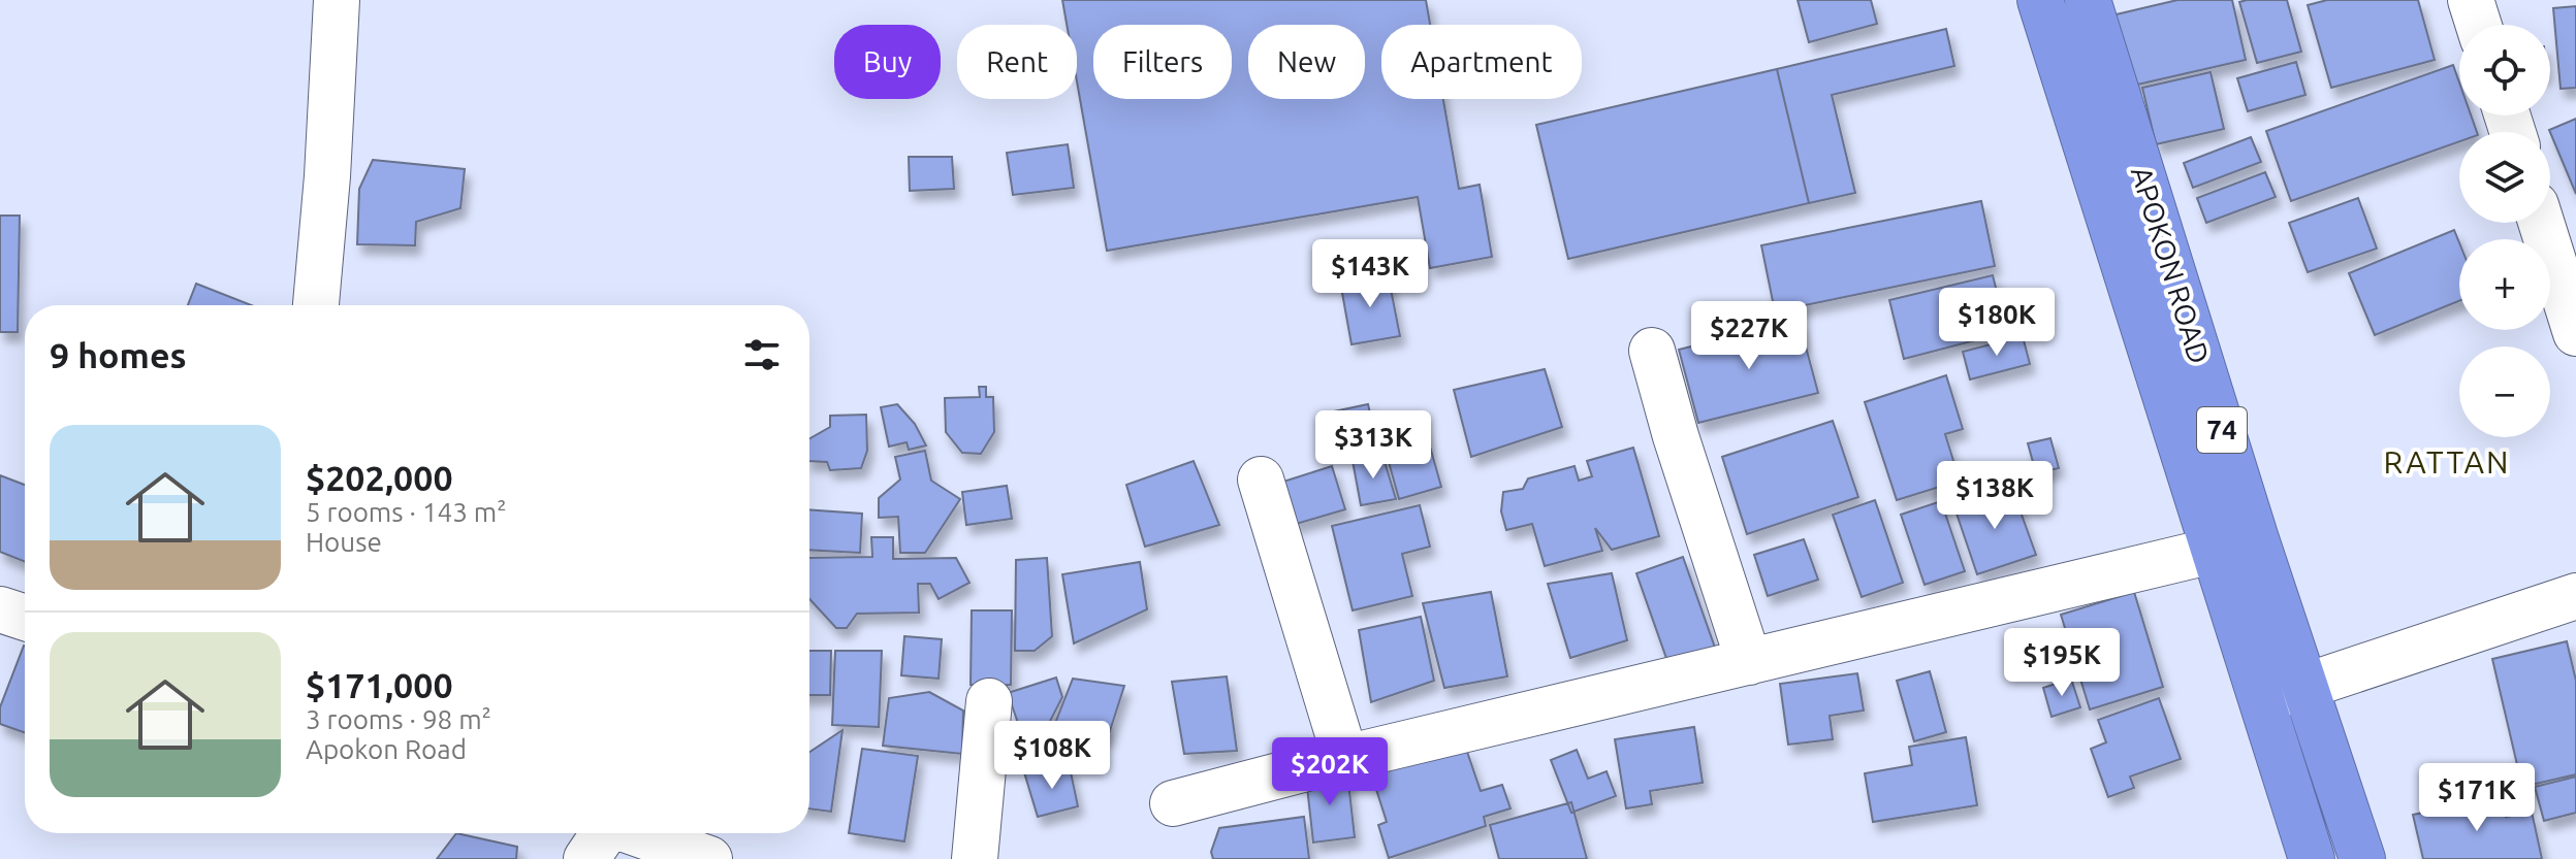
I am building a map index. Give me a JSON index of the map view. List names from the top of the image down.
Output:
{
  "streets": {
    "highway": ["APOKON ROAD", "74"]
  },
  "districts": ["RATTAN"],
  "page": {
    "map_buttons": ["+", "−"],
    "chip": [
      "Buy",
      "Rent",
      "Filters",
      "New",
      "Apartment"
    ],
    "price": [
      "$143K",
      "$180K",
      "$227K",
      "$313K",
      "$138K",
      "$195K",
      "$108K",
      "$202K",
      "$171K"
    ],
    "heading": "9 homes",
    "list": [
      {
        "name": "$202,000",
        "note": "5 rooms · 143 m² · House"
      },
      {
        "name": "$171,000",
        "note": "3 rooms · 98 m² · Apokon Road"
      }
    ]
  }
}
